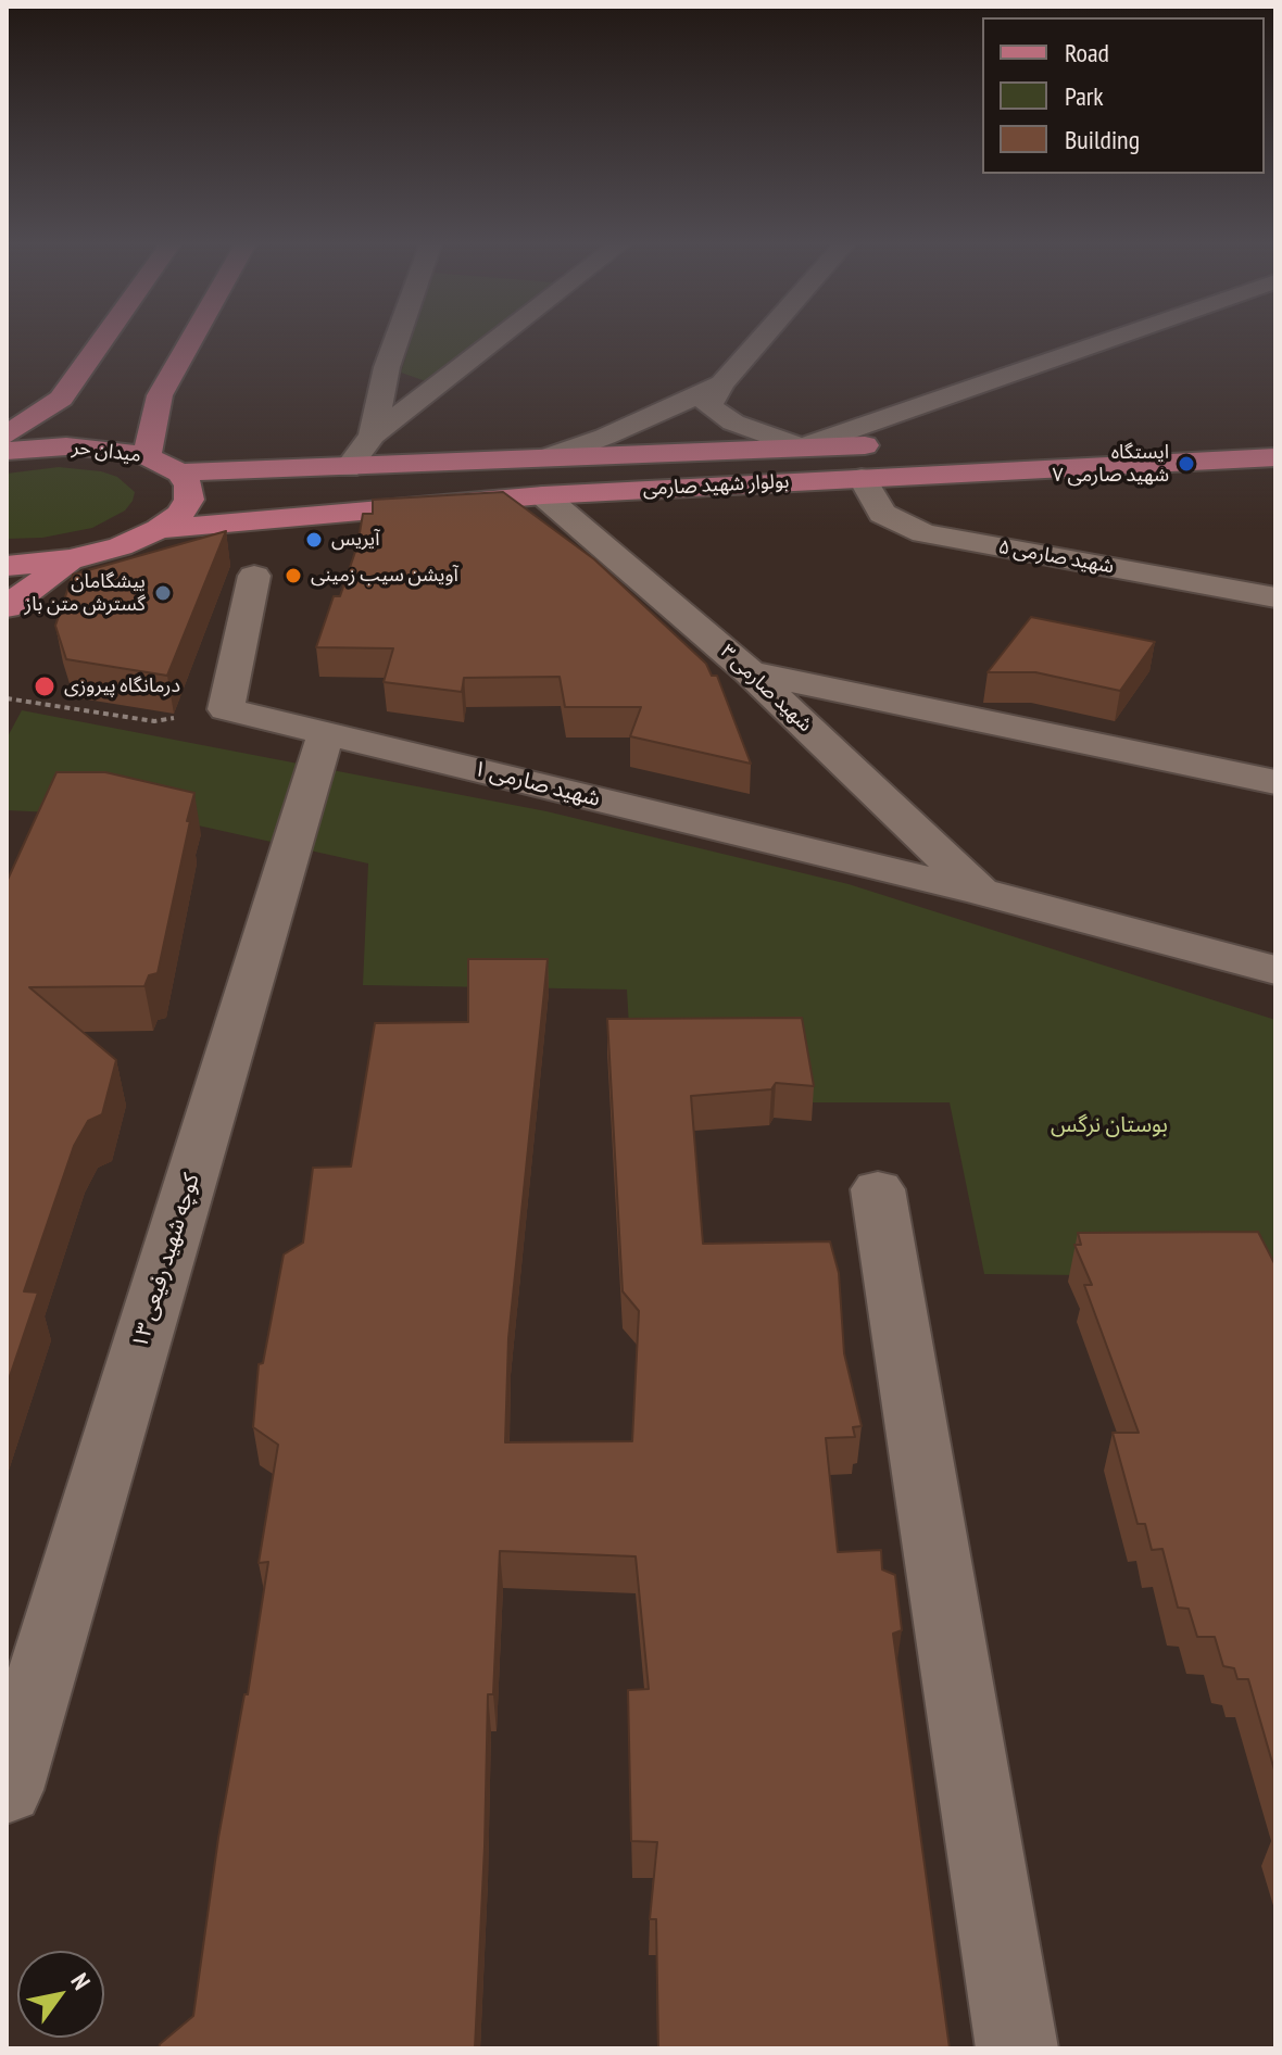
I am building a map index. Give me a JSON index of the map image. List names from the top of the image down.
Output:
{
  "streets": {
    "main road": ["میدان حر", "بولوار شهید صارمی"],
    "street": [
      "شهید صارمی ۵",
      "شهید صارمی ۳",
      "شهید صارمی ۱",
      "کوچه شهید رفیعی ۱۳"
    ]
  },
  "crossings": [
    ["میدان حر", "بولوار شهید صارمی"],
    ["بولوار شهید صارمی", "شهید صارمی ۵"],
    ["بولوار شهید صارمی", "شهید صارمی ۳"],
    ["شهید صارمی ۳", "شهید صارمی ۱"],
    ["شهید صارمی ۱", "کوچه شهید رفیعی ۱۳"]
  ],
  "parks": ["بوستان نرگس"],
  "places": [
    "ایستگاه شهید صارمی ۷",
    "آیریس",
    "آویشن سیب زمینی",
    "پیشگامان گسترش متن باز",
    "درمانگاه پیروزی"
  ],
  "legend": ["Road", "Park", "Building"],
  "north": "top right"
}
